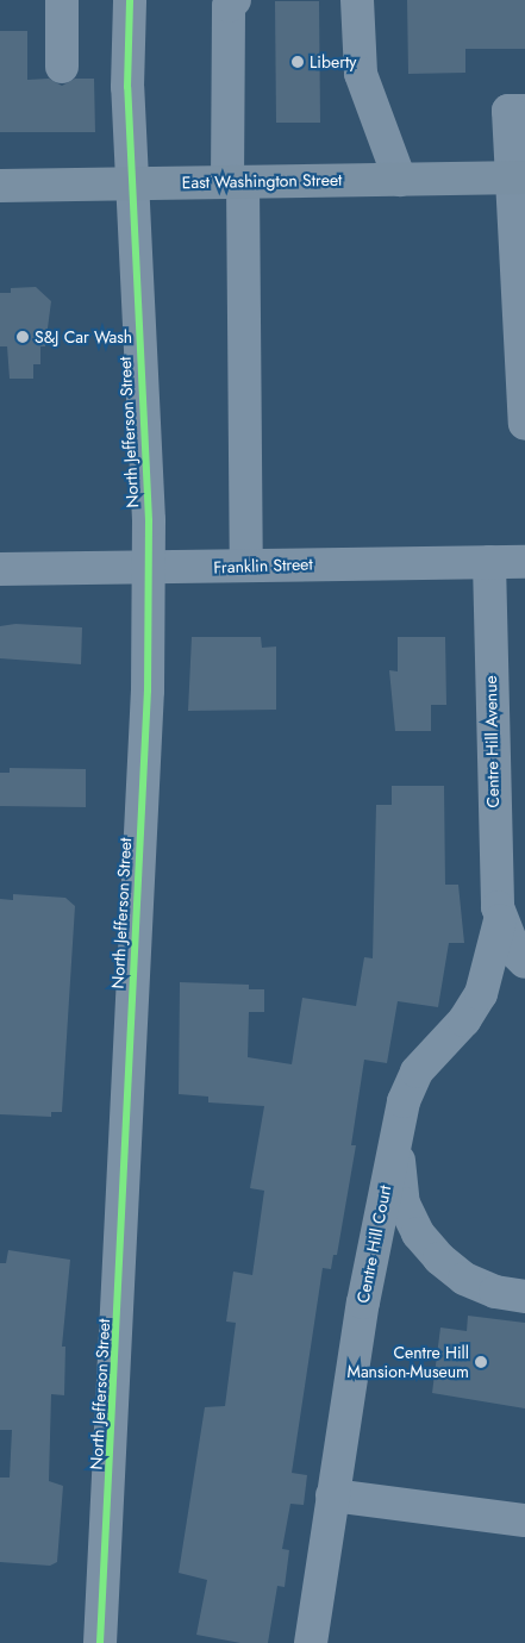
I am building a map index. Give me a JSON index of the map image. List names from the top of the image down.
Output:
{
  "streets": {
    "main road": ["East Washington Street"],
    "street": [
      "North Jefferson Street",
      "Franklin Street",
      "Centre Hill Avenue",
      "Centre Hill Court"
    ]
  },
  "crossings": [
    ["East Washington Street", "North Jefferson Street"],
    ["North Jefferson Street", "Franklin Street"],
    ["Franklin Street", "Centre Hill Avenue"],
    ["Centre Hill Avenue", "Centre Hill Court"]
  ],
  "places": ["Liberty", "S&J Car Wash", "Centre Hill Mansion-Museum"]
}
